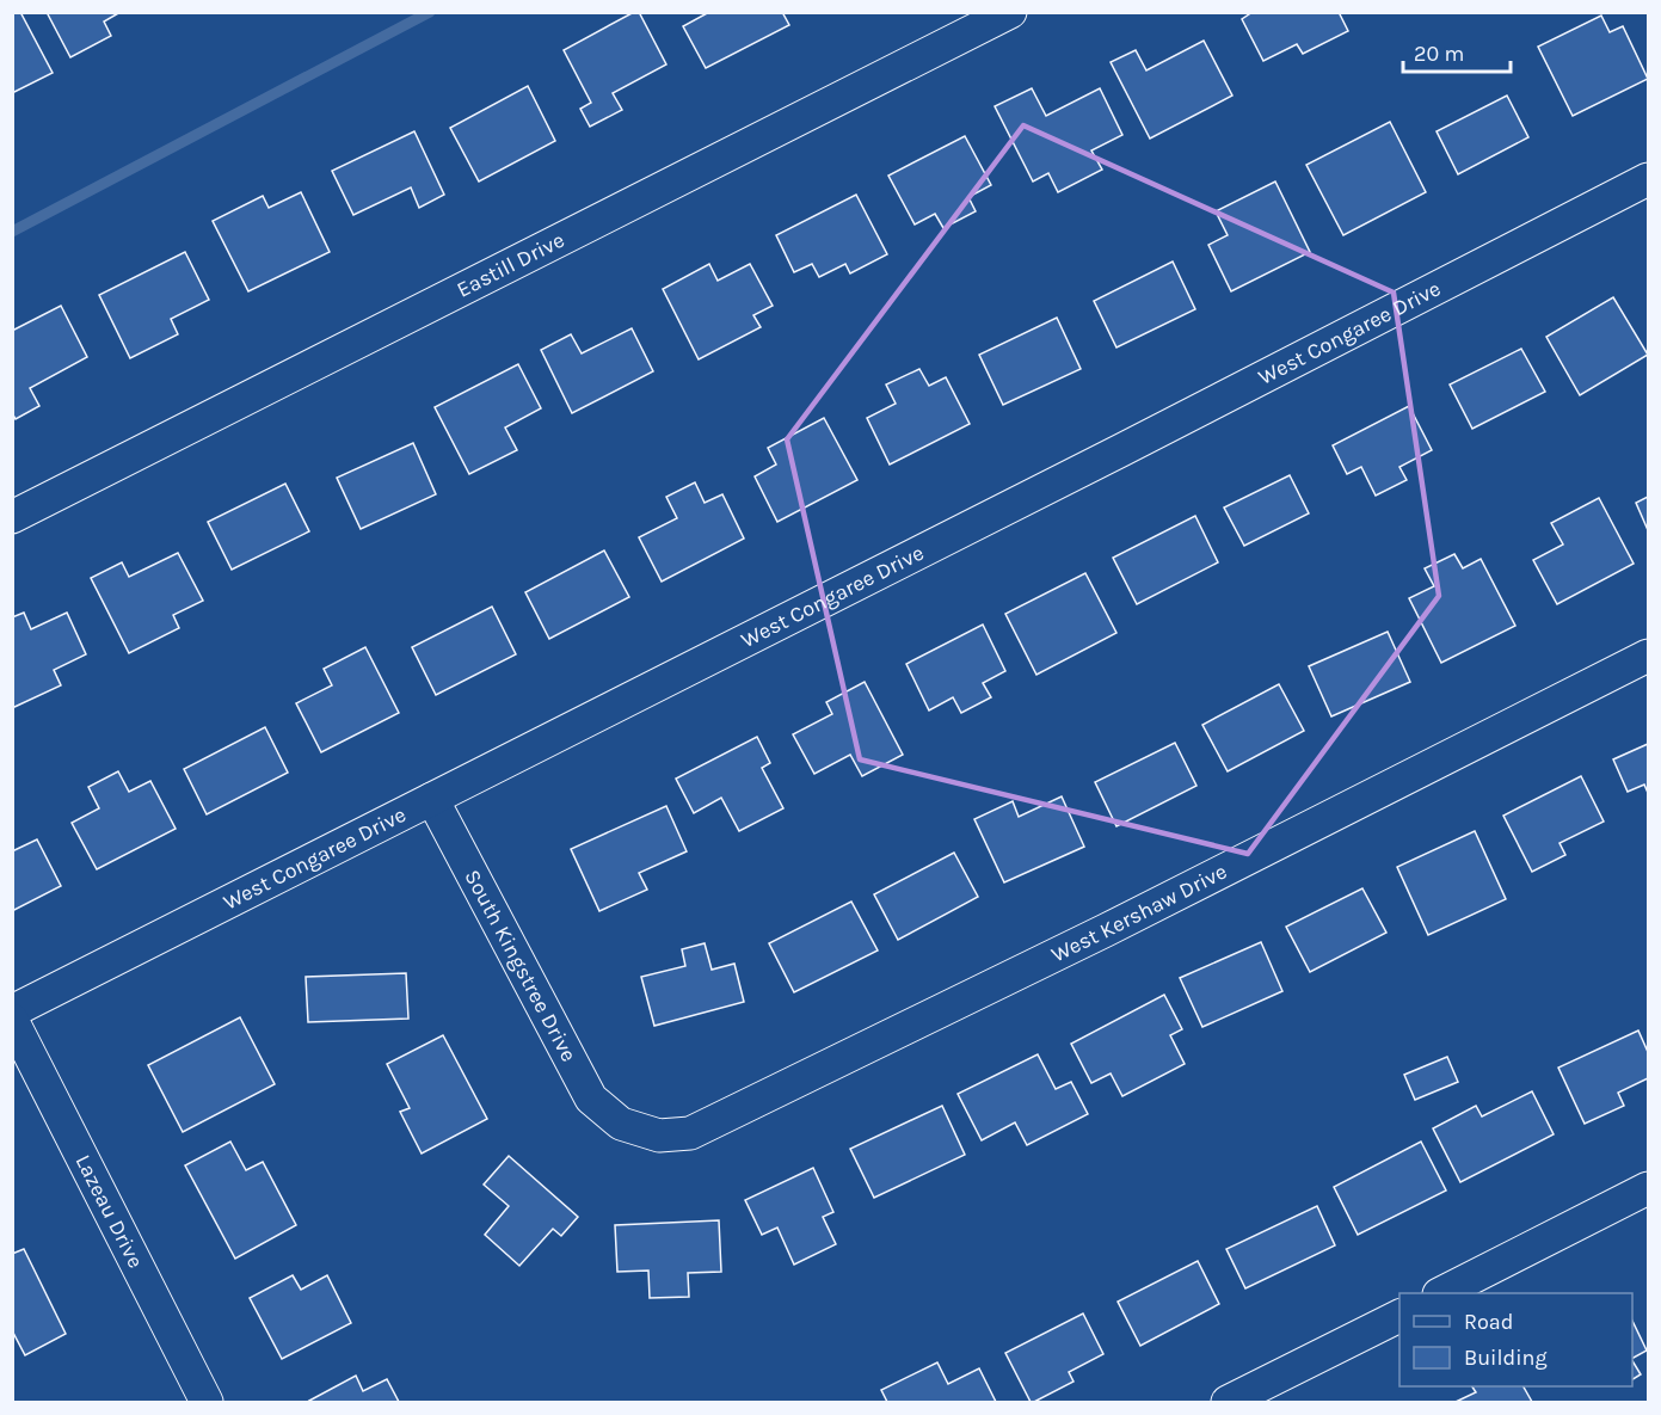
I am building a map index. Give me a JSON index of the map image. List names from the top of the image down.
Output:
{
  "streets": {
    "street": [
      "Eastill Drive",
      "West Congaree Drive",
      "West Kershaw Drive",
      "South Kingstree Drive",
      "Lazeau Drive"
    ]
  },
  "crossings": [
    ["West Congaree Drive", "South Kingstree Drive"],
    ["West Kershaw Drive", "South Kingstree Drive"]
  ],
  "legend": ["Road", "Building"],
  "scale_bar": "20 m"
}
